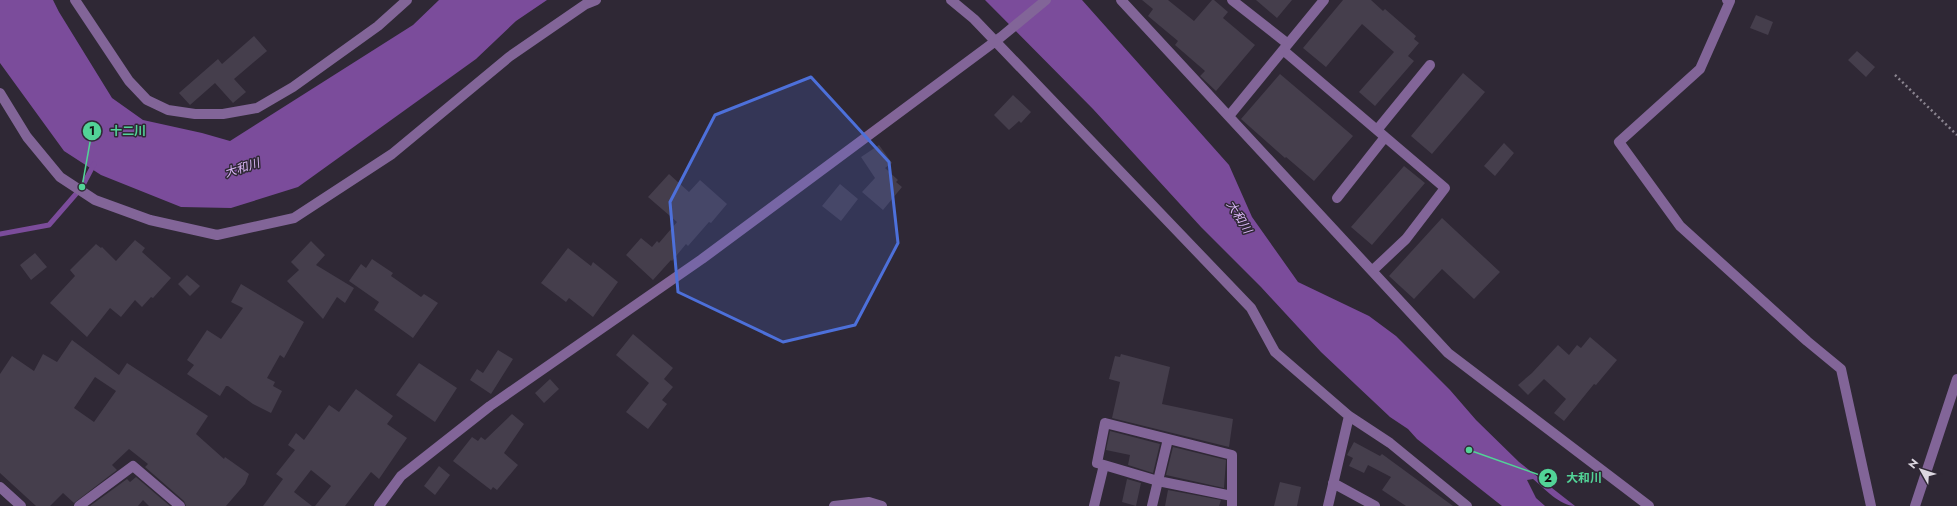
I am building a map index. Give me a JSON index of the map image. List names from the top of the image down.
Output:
{
  "water": ["大和川"],
  "places": ["十二川", "大和川"],
  "north": "top left"
}
